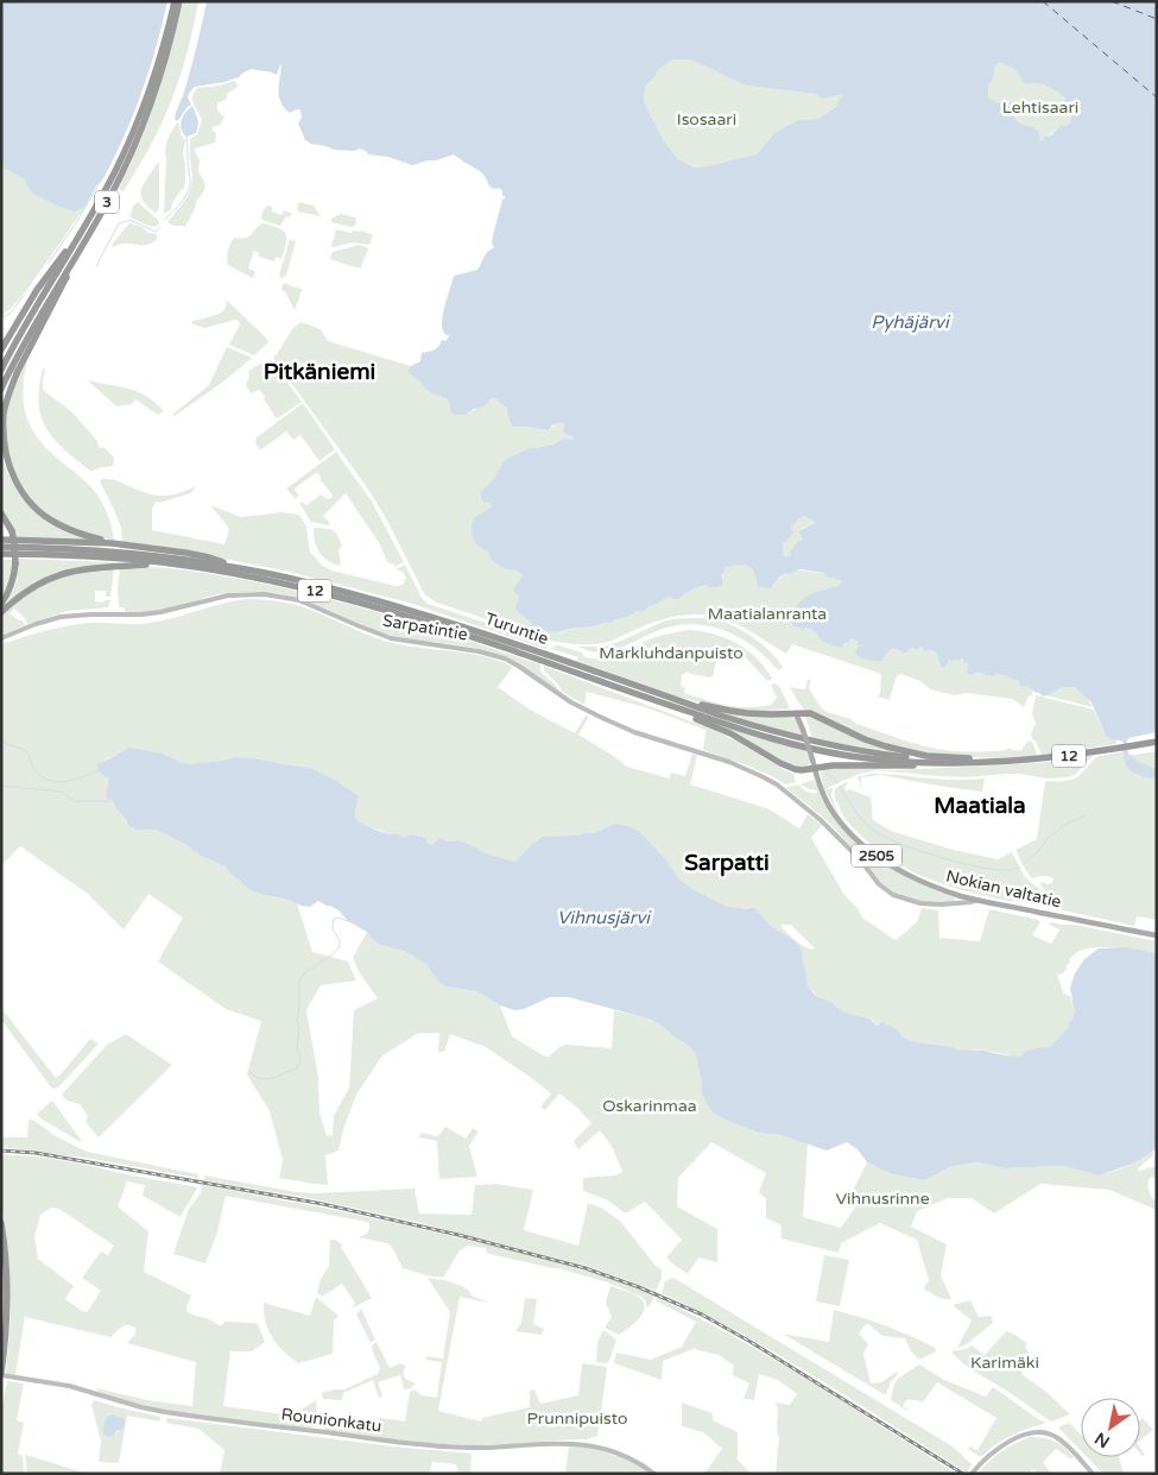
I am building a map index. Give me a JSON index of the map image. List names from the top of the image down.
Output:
{
  "streets": {
    "highway": ["3", "12", "Turuntie"],
    "main road": [
      "Sarpatintie",
      "2505",
      "Nokian valtatie",
      "Rounionkatu"
    ]
  },
  "crossings": [
    ["Sarpatintie", "Nokian valtatie"]
  ],
  "districts": ["Pitkäniemi", "Maatiala", "Sarpatti"],
  "water": ["Pyhäjärvi", "Vihnusjärvi"],
  "parks": [
    "Lehtisaari",
    "Isosaari",
    "Maatialanranta",
    "Markluhdanpuisto",
    "Oskarinmaa",
    "Vihnusrinne",
    "Karimäki",
    "Prunnipuisto"
  ],
  "north": "bottom left"
}
